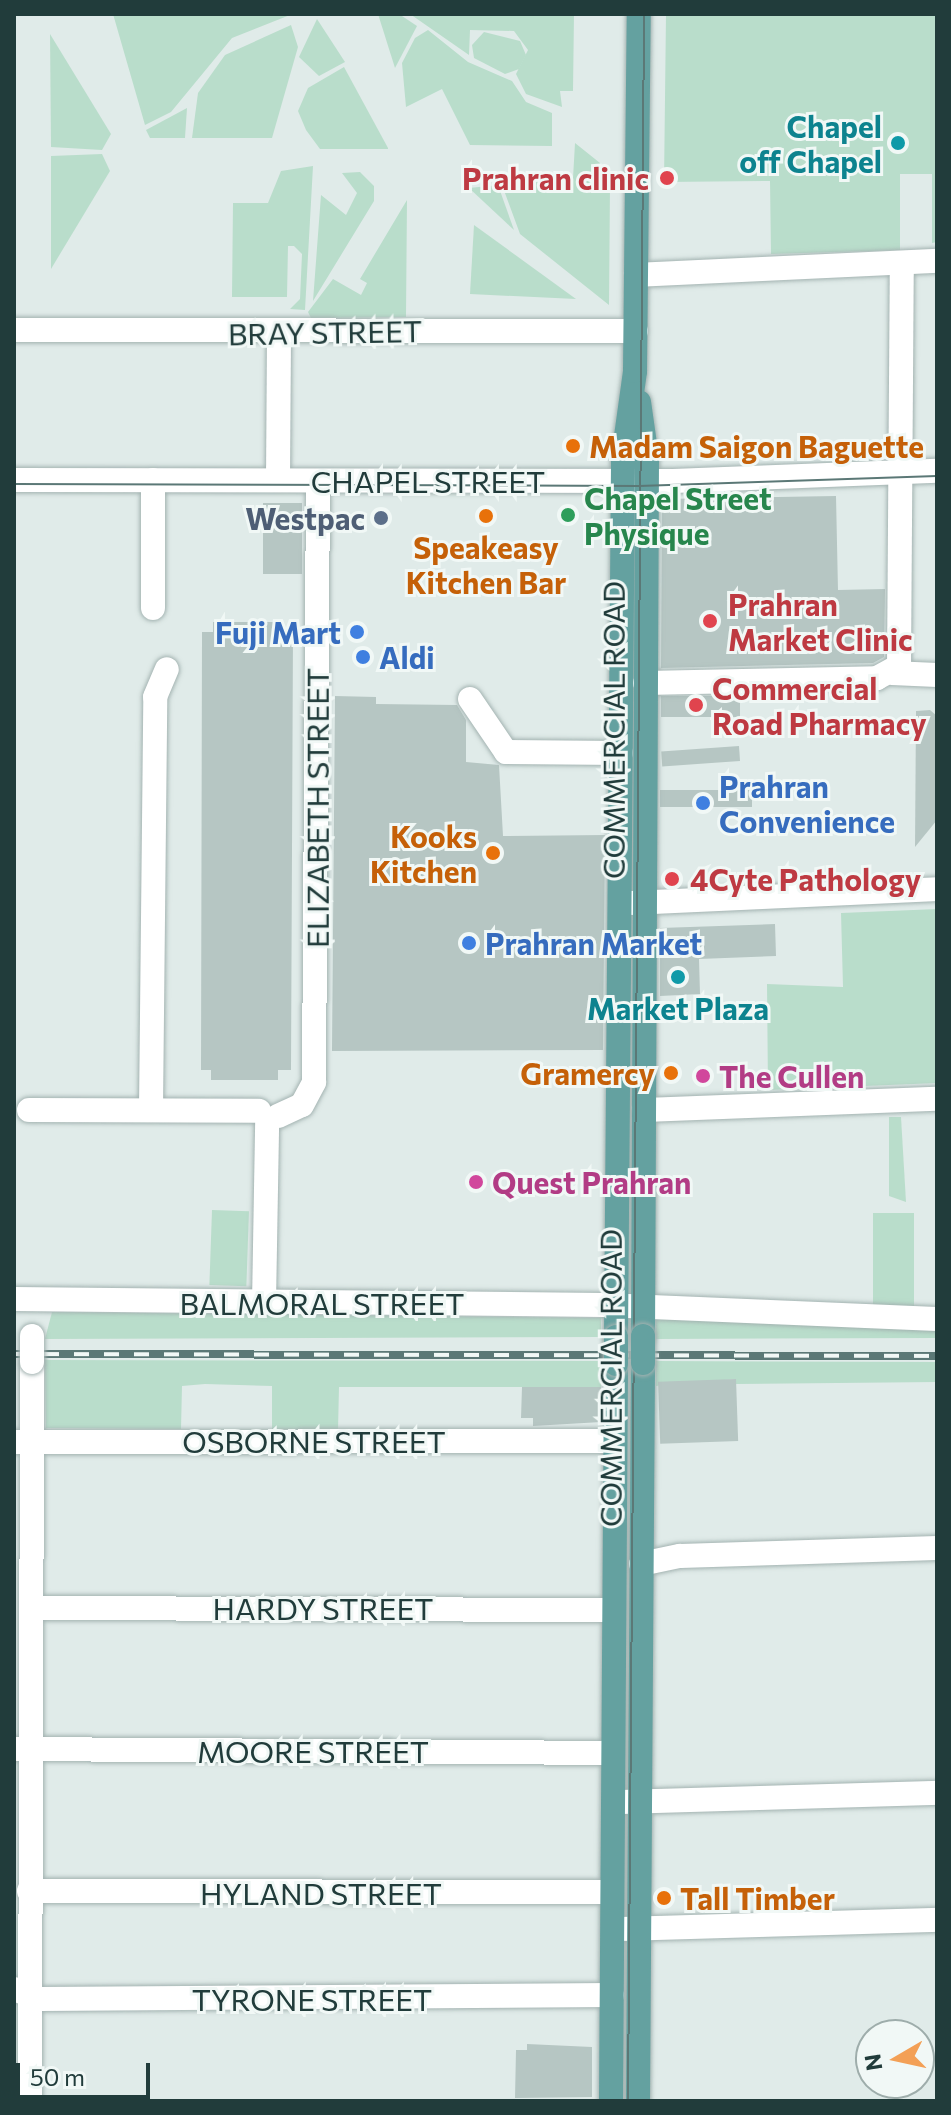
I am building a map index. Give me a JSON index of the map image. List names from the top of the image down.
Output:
{
  "streets": {
    "main road": ["COMMERCIAL ROAD"],
    "street": [
      "BRAY STREET",
      "CHAPEL STREET",
      "ELIZABETH STREET",
      "BALMORAL STREET",
      "OSBORNE STREET",
      "HARDY STREET",
      "MOORE STREET",
      "HYLAND STREET",
      "TYRONE STREET"
    ]
  },
  "crossings": [
    ["BRAY STREET", "COMMERCIAL ROAD"],
    ["CHAPEL STREET", "COMMERCIAL ROAD"],
    ["CHAPEL STREET", "ELIZABETH STREET"],
    ["COMMERCIAL ROAD", "BALMORAL STREET"],
    ["COMMERCIAL ROAD", "OSBORNE STREET"],
    ["COMMERCIAL ROAD", "HARDY STREET"],
    ["COMMERCIAL ROAD", "MOORE STREET"],
    ["COMMERCIAL ROAD", "HYLAND STREET"],
    ["COMMERCIAL ROAD", "TYRONE STREET"]
  ],
  "places": [
    "Chapel off Chapel",
    "Prahran clinic",
    "Madam Saigon Baguette",
    "Chapel Street Physique",
    "Speakeasy Kitchen Bar",
    "Westpac",
    "Prahran Market Clinic",
    "Fuji Mart",
    "Aldi",
    "Commercial Road Pharmacy",
    "Prahran Convenience",
    "Kooks Kitchen",
    "4Cyte Pathology",
    "Prahran Market",
    "Market Plaza",
    "Gramercy",
    "The Cullen",
    "Quest Prahran",
    "Tall Timber"
  ],
  "scale_bar": "50 m",
  "north": "left"
}
